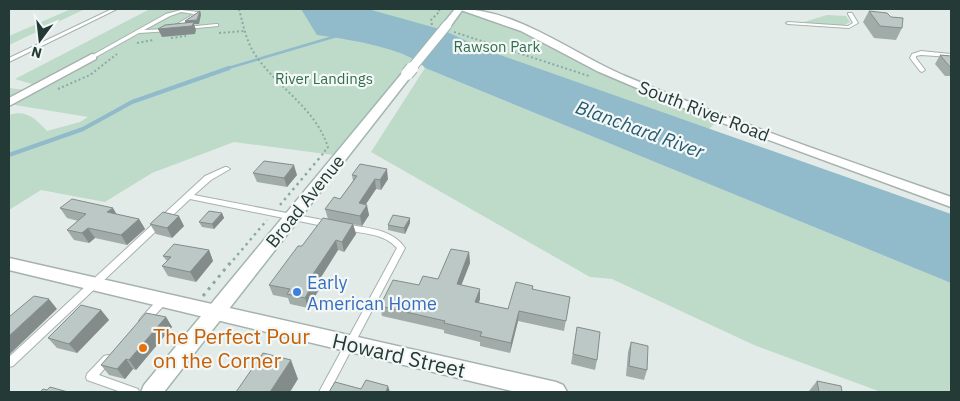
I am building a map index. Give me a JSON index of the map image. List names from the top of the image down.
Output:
{
  "streets": {
    "street": ["South River Road", "Broad Avenue", "Howard Street"]
  },
  "crossings": [
    ["South River Road", "Broad Avenue"],
    ["Broad Avenue", "Howard Street"]
  ],
  "water": ["Blanchard River"],
  "parks": ["Rawson Park", "River Landings"],
  "places": ["Early American Home", "The Perfect Pour on the Corner"],
  "north": "bottom"
}
